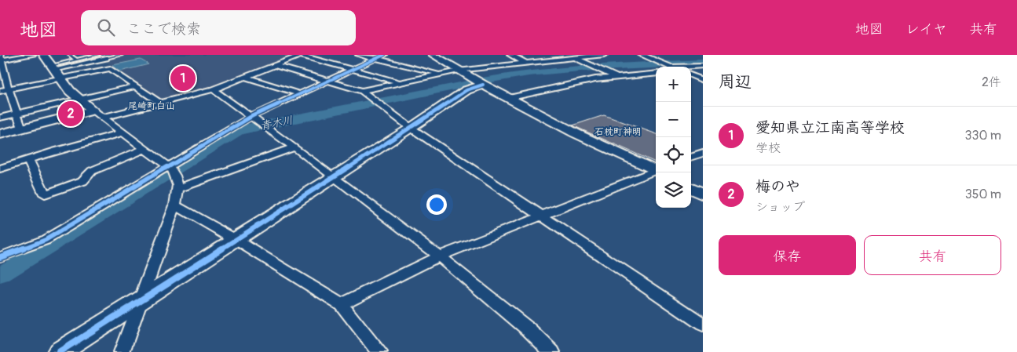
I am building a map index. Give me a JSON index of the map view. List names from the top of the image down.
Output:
{
  "districts": ["尾崎町白山", "石枕町神明"],
  "water": ["青木川"],
  "page": {
    "header": "地図",
    "search": "ここで検索",
    "nav": ["地図", "レイヤ", "共有"],
    "heading": ["周辺", "2件"],
    "pins": ["1", "2"],
    "map_buttons": ["+", "−"],
    "list": [
      {
        "mark": "1",
        "name": "愛知県立江南高等学校",
        "note": "学校",
        "value": "330 m"
      },
      {
        "mark": "2",
        "name": "梅のや",
        "note": "ショップ",
        "value": "350 m"
      }
    ],
    "buttons": ["保存", "共有"]
  }
}
